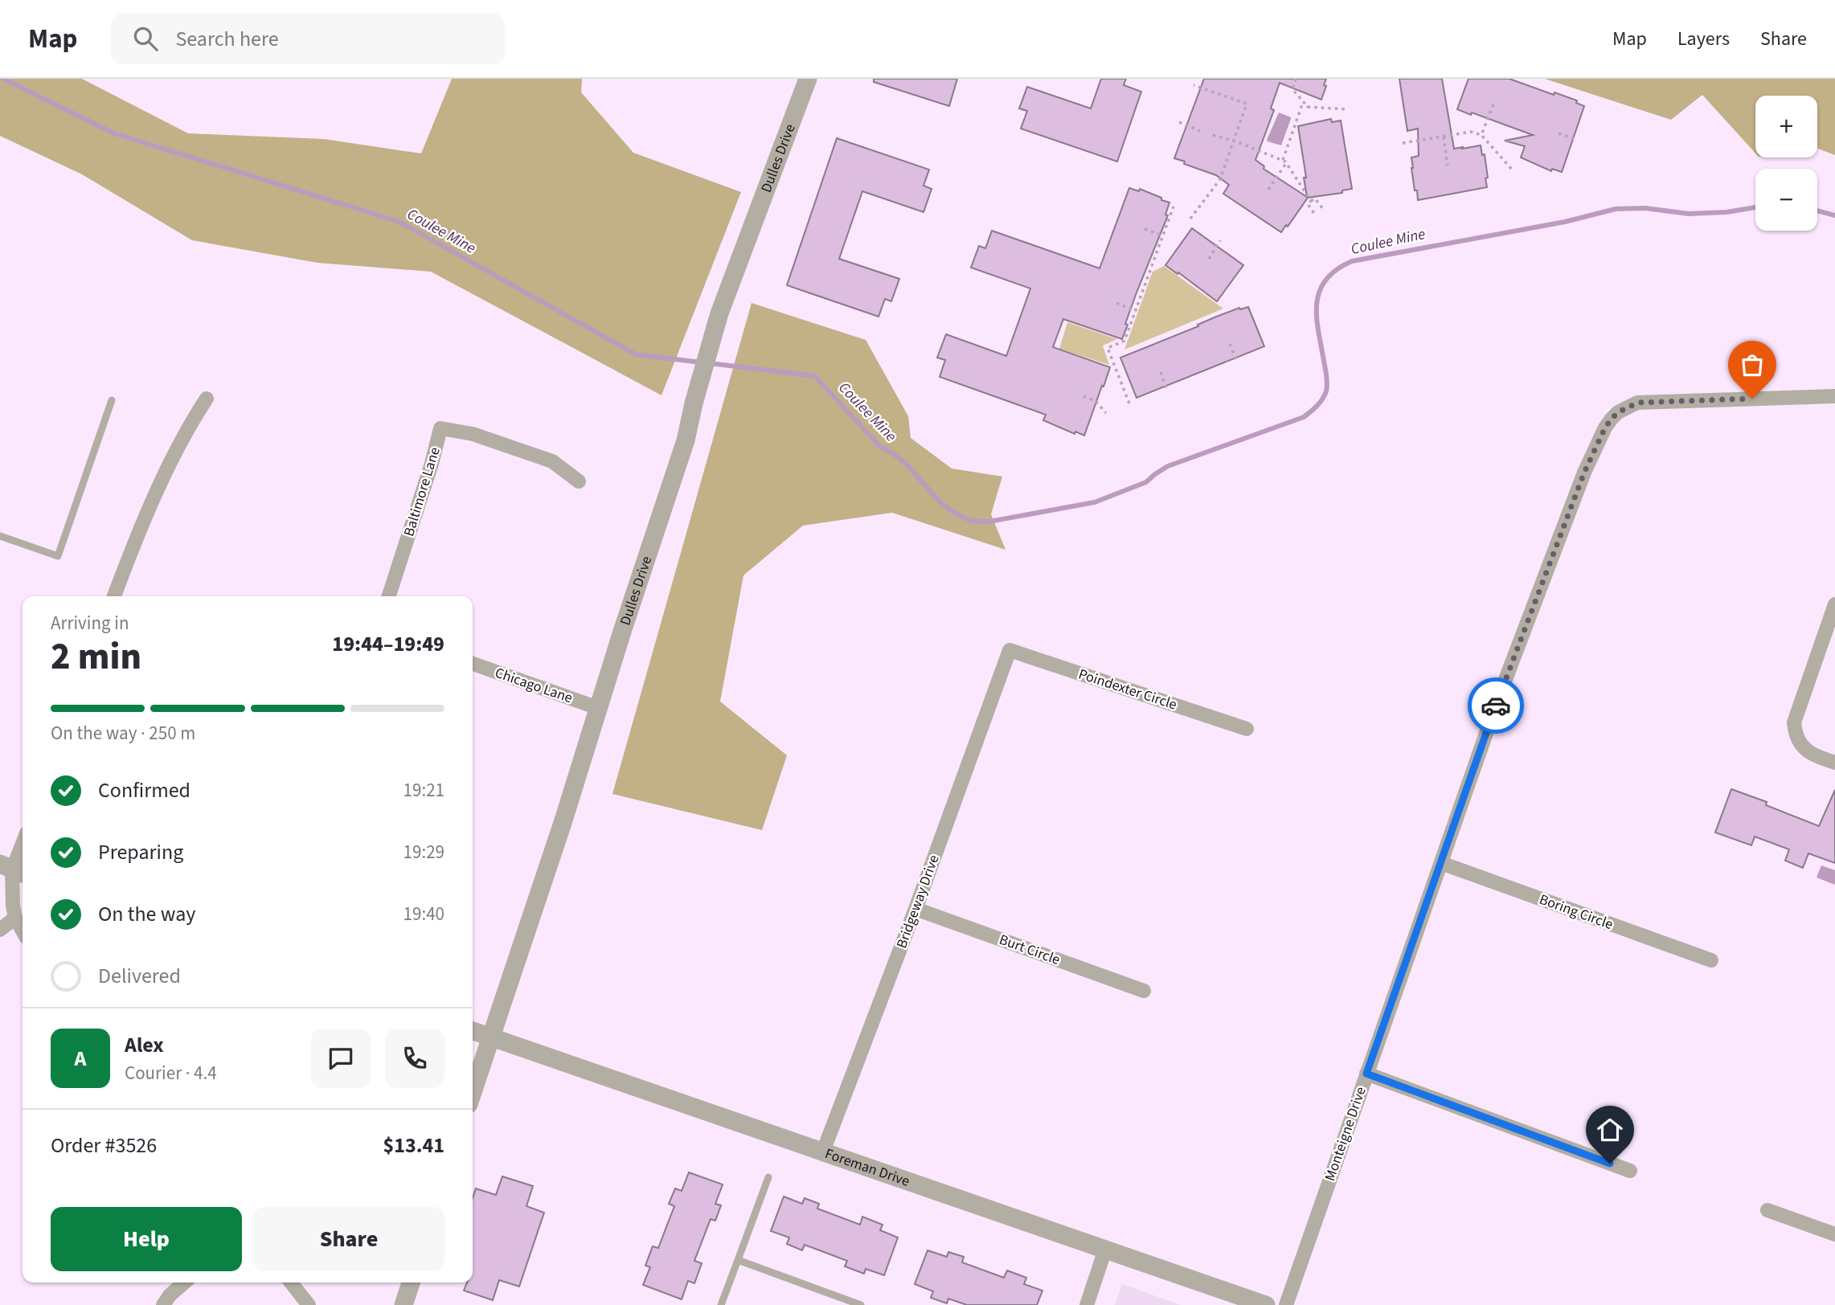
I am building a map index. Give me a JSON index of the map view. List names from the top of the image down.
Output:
{
  "streets": {
    "street": [
      "Dulles Drive",
      "Baltimore Lane",
      "Chicago Lane",
      "Poindexter Circle",
      "Bridgeway Drive",
      "Boring Circle",
      "Burt Circle",
      "Monteigne Drive",
      "Foreman Drive"
    ]
  },
  "crossings": [
    ["Dulles Drive", "Chicago Lane"],
    ["Dulles Drive", "Foreman Drive"],
    ["Poindexter Circle", "Bridgeway Drive"],
    ["Bridgeway Drive", "Burt Circle"],
    ["Bridgeway Drive", "Foreman Drive"],
    ["Boring Circle", "Monteigne Drive"]
  ],
  "water": ["Coulee Mine"],
  "page": {
    "header": "Map",
    "search": "Search here",
    "nav": ["Map", "Layers", "Share"],
    "map_buttons": ["+", "−"],
    "heading": ["2 min", "Arriving in", "19:44–19:49"],
    "panel": [
      "Alex",
      "Courier · 4.4",
      "Order #3526",
      "$13.41"
    ],
    "bar": "On the way · 250 m",
    "list": [
      ["Confirmed", "19:21"],
      ["Preparing", "19:29"],
      ["On the way", "19:40"],
      "Delivered"
    ],
    "round": "A",
    "buttons": ["Help", "Share"]
  }
}
